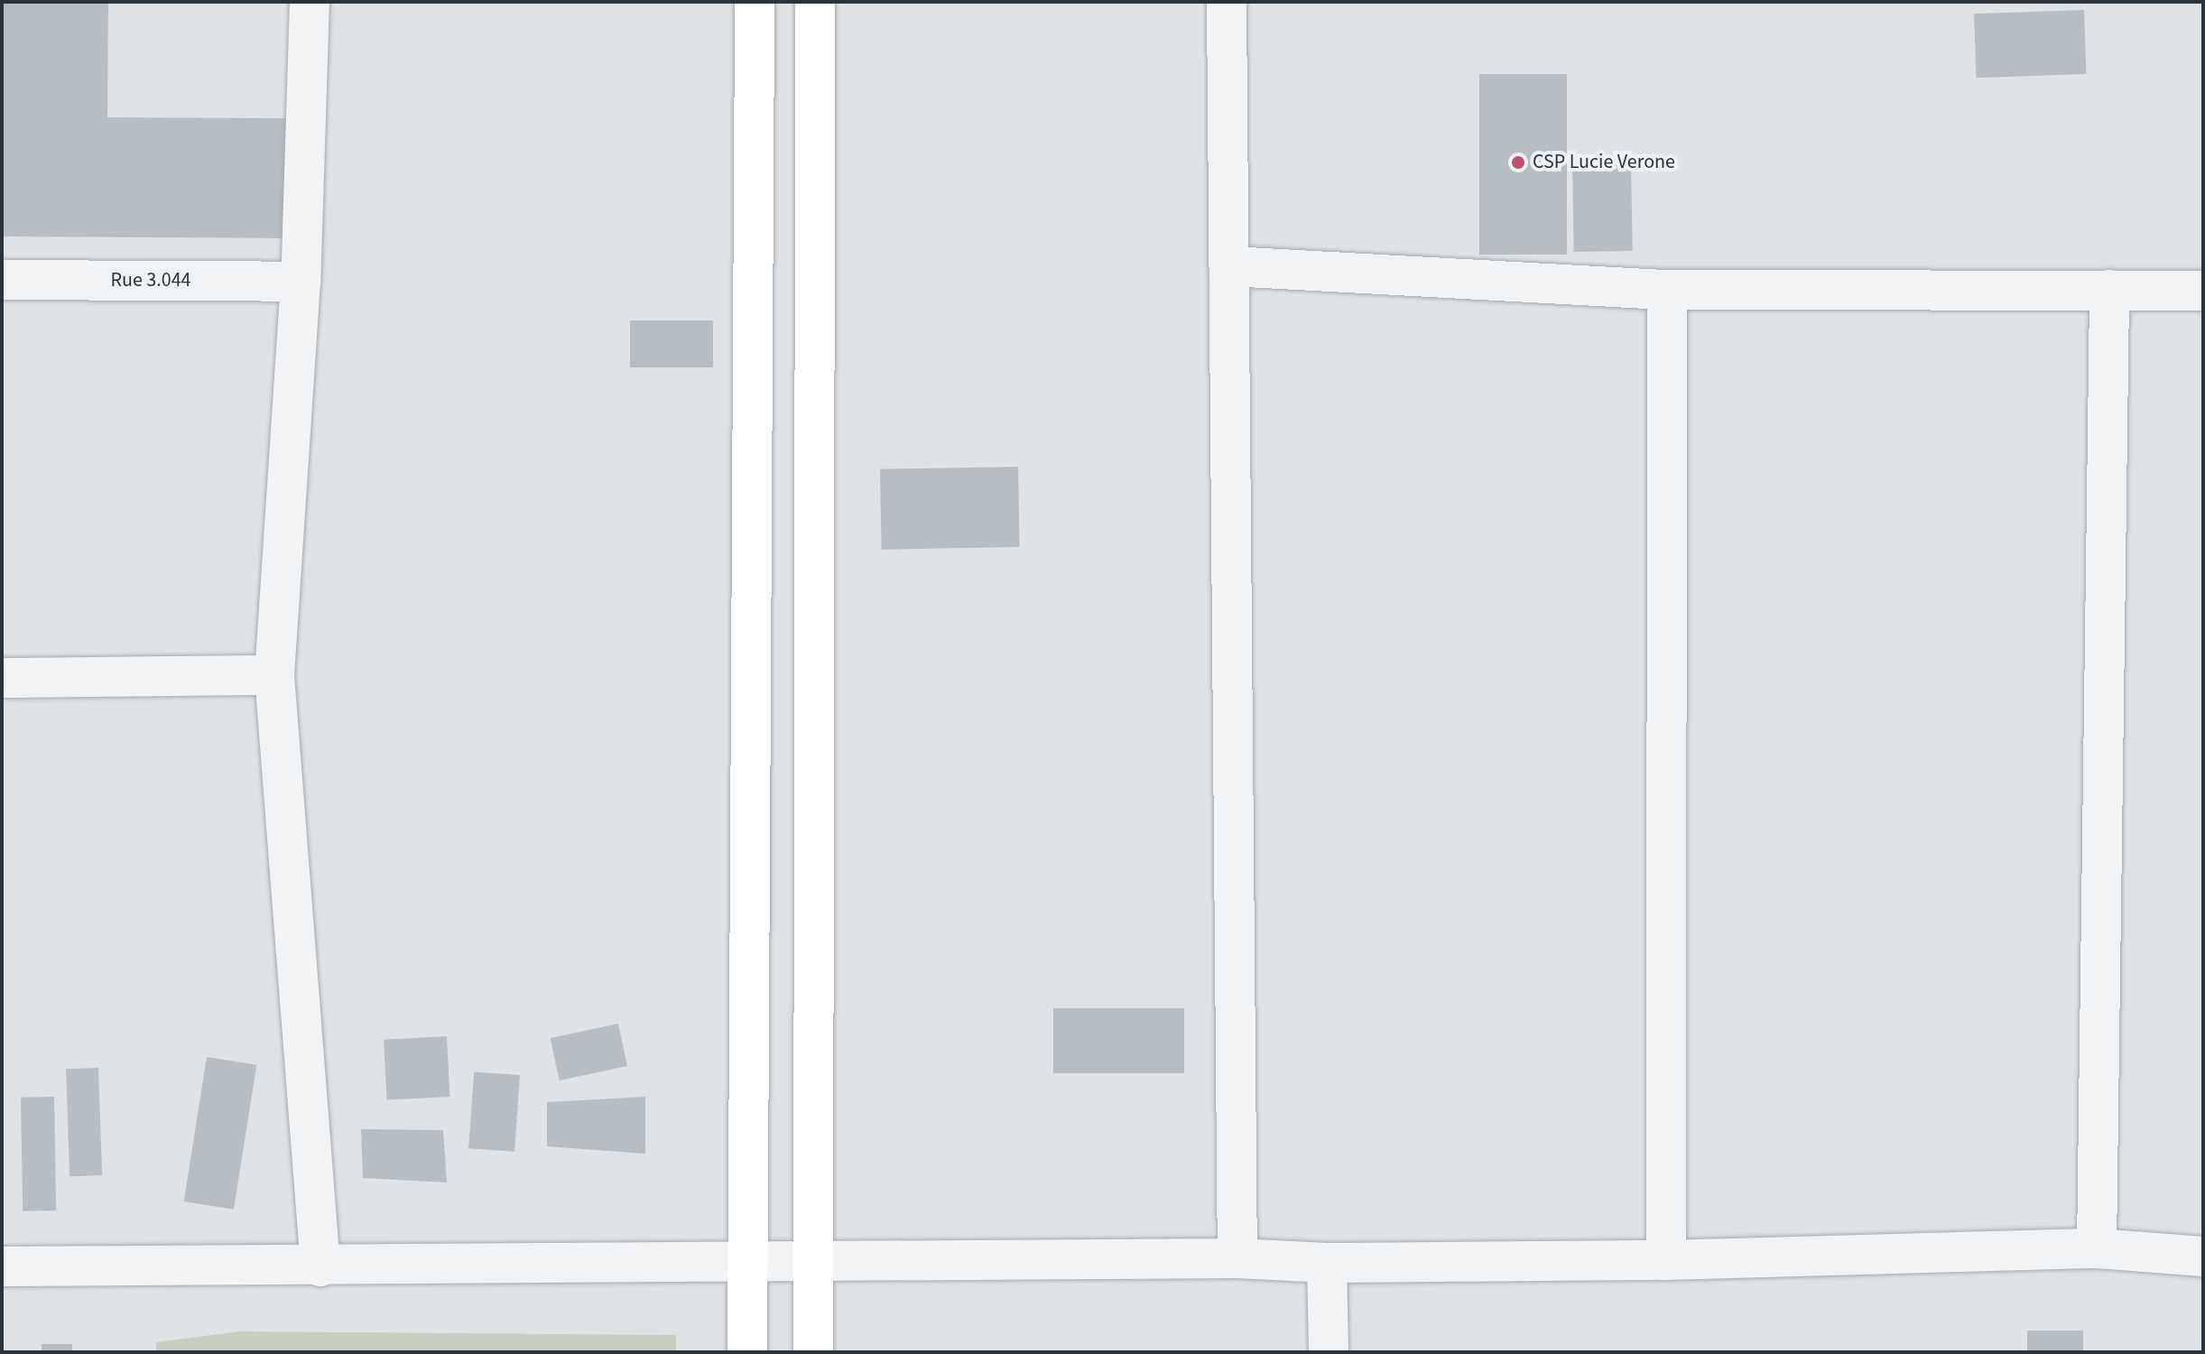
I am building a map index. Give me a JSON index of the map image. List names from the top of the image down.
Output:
{
  "streets": {
    "street": ["Rue 3.044"]
  },
  "places": ["CSP Lucie Verone"]
}
